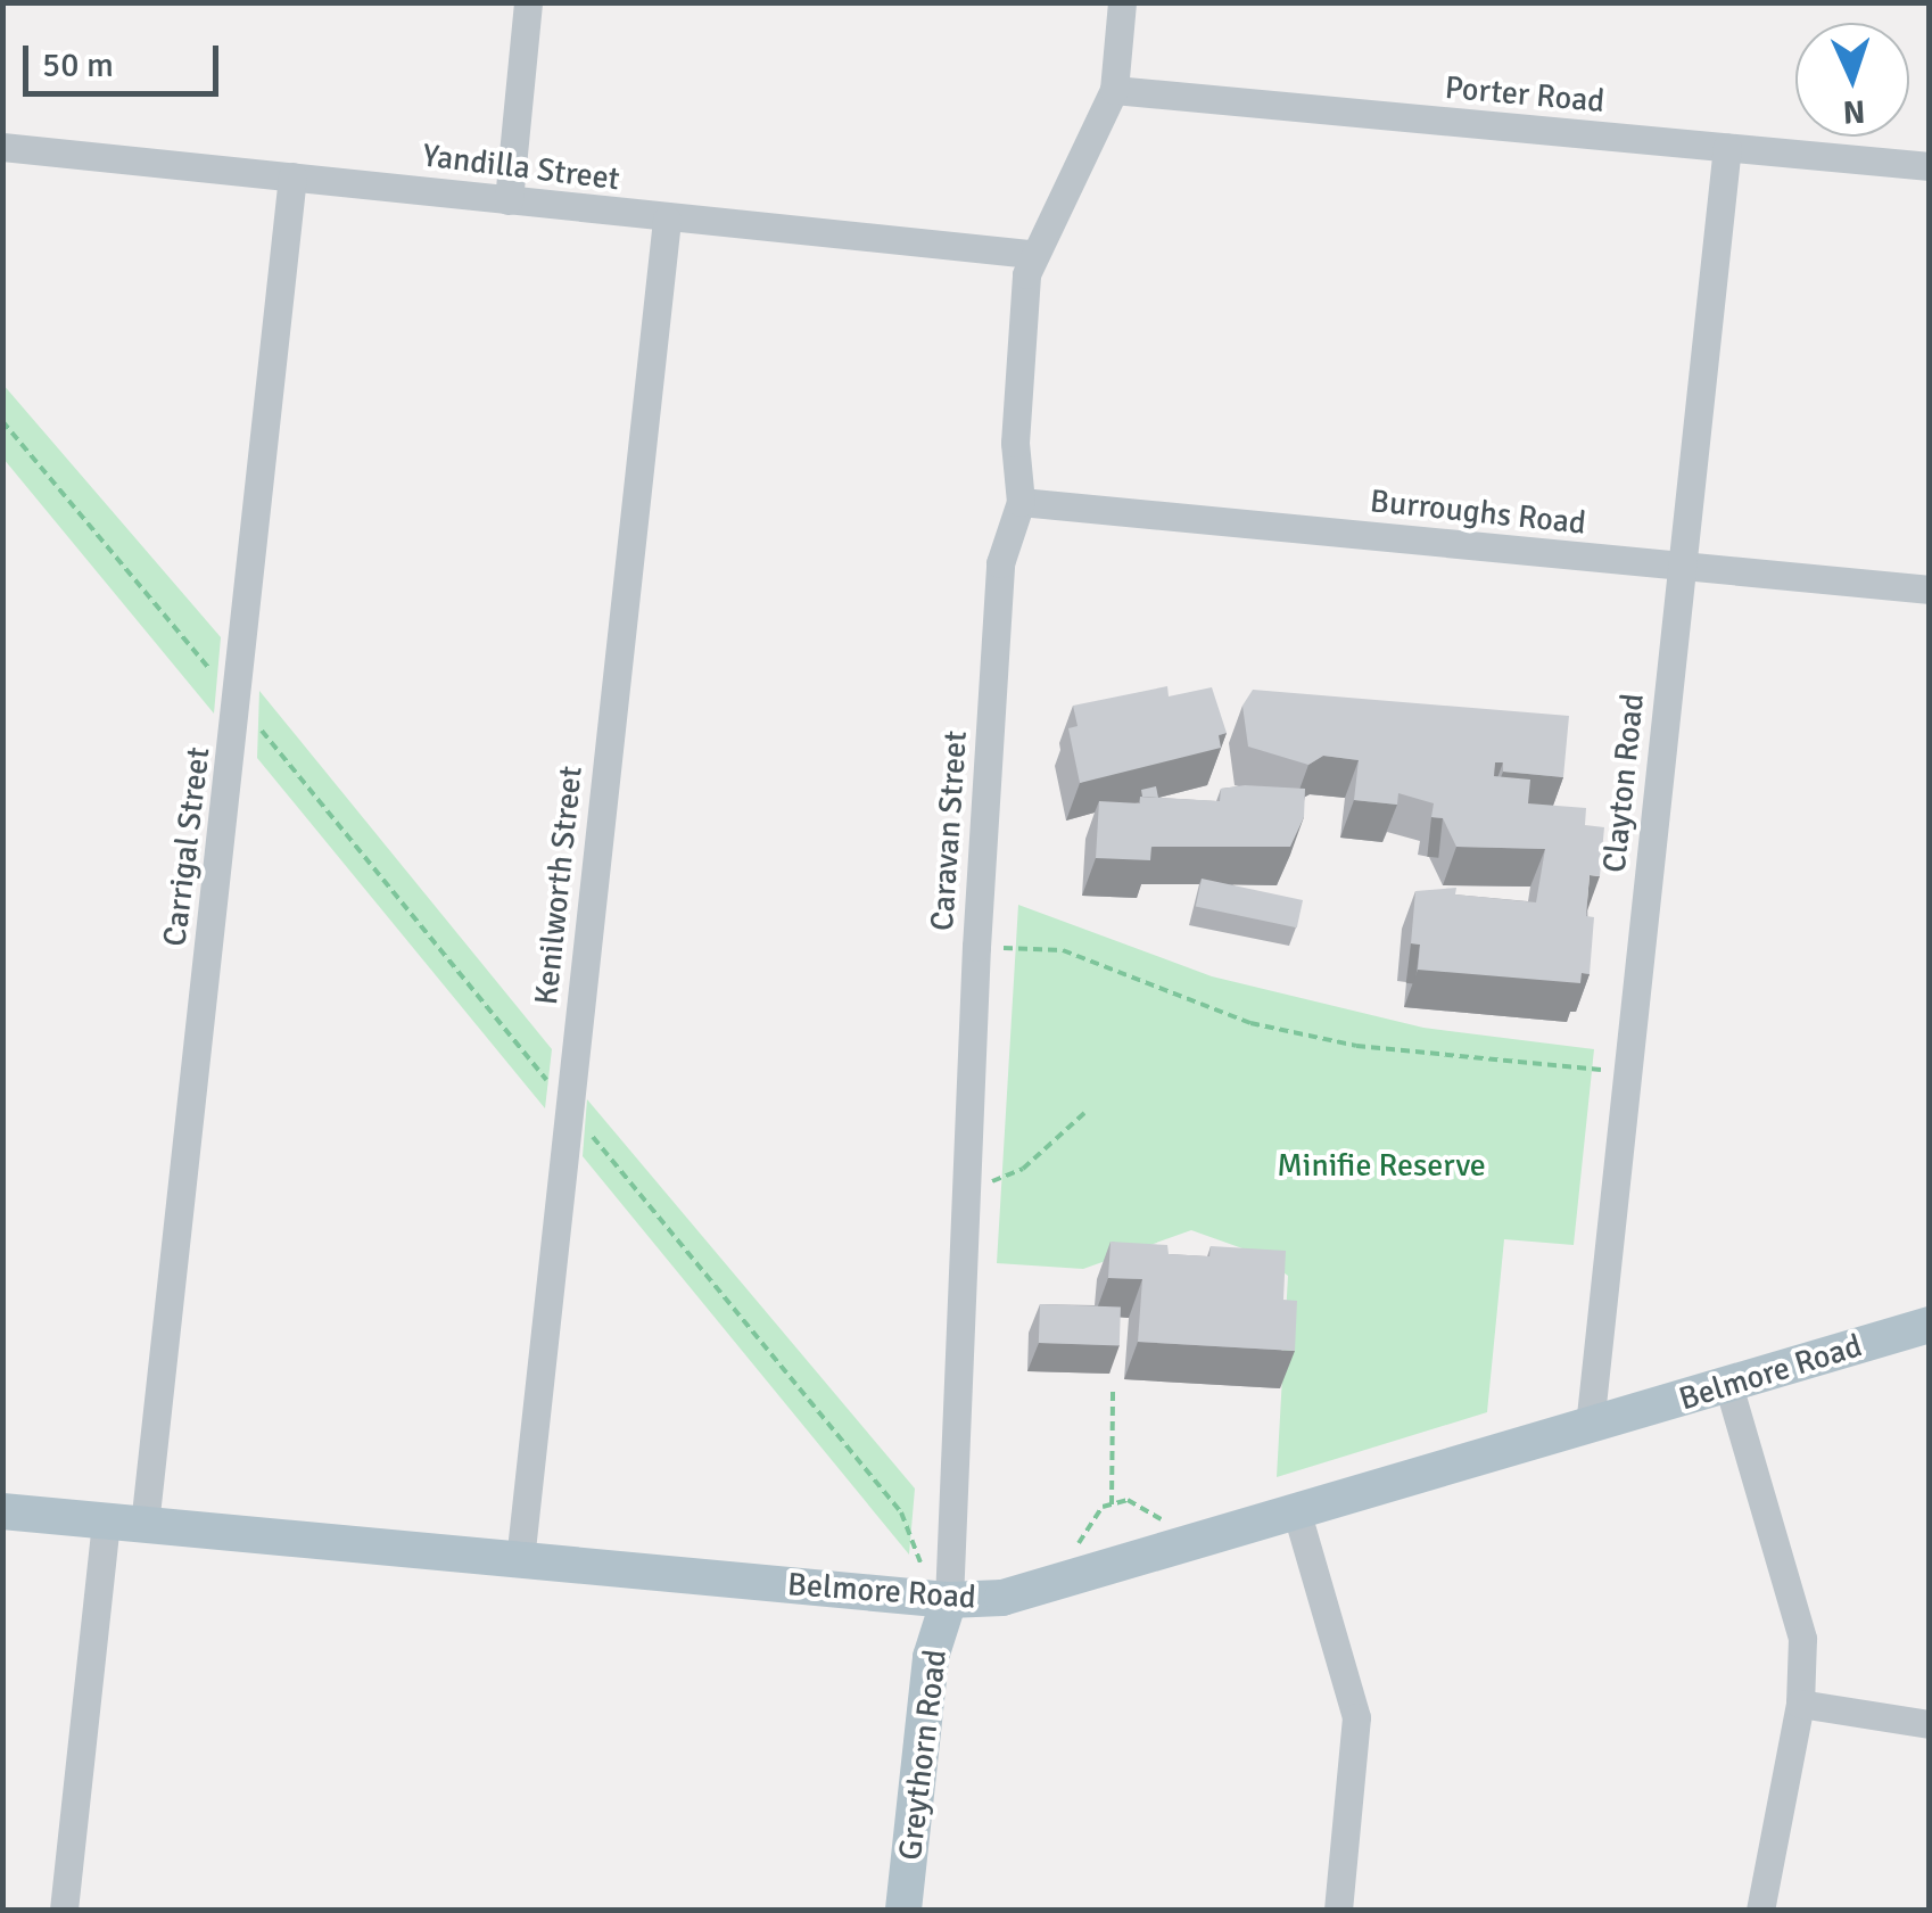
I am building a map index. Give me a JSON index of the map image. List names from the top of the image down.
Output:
{
  "streets": {
    "main road": ["Belmore Road", "Greythorn Road"],
    "street": [
      "Porter Road",
      "Yandilla Street",
      "Burroughs Road",
      "Clayton Road",
      "Caravan Street",
      "Carrigal Street",
      "Kenilworth Street"
    ]
  },
  "crossings": [
    ["Porter Road", "Clayton Road"],
    ["Porter Road", "Caravan Street"],
    ["Yandilla Street", "Caravan Street"],
    ["Yandilla Street", "Carrigal Street"],
    ["Yandilla Street", "Kenilworth Street"],
    ["Burroughs Road", "Clayton Road"],
    ["Burroughs Road", "Caravan Street"],
    ["Clayton Road", "Belmore Road"],
    ["Caravan Street", "Belmore Road"],
    ["Caravan Street", "Greythorn Road"],
    ["Carrigal Street", "Belmore Road"],
    ["Kenilworth Street", "Belmore Road"],
    ["Belmore Road", "Greythorn Road"]
  ],
  "parks": ["Minifie Reserve"],
  "scale_bar": "50 m",
  "north": "bottom"
}
